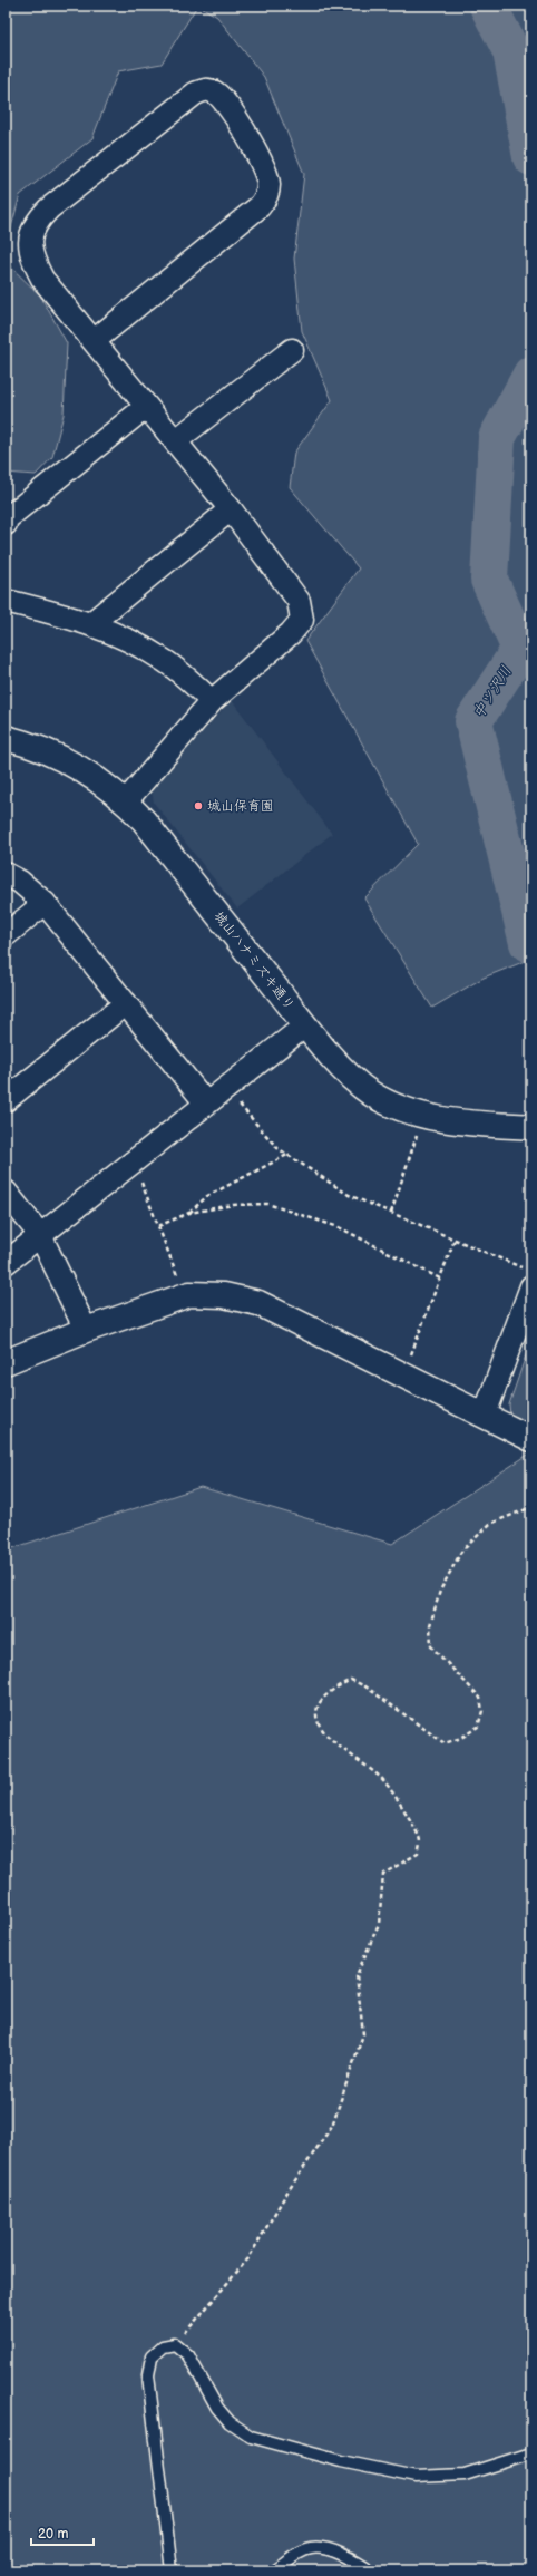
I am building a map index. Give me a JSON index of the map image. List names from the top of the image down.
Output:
{
  "streets": {
    "street": ["城山ハナミズキ通り"]
  },
  "water": ["中ツ沢川"],
  "places": ["城山保育園"],
  "scale_bar": "20 m"
}
